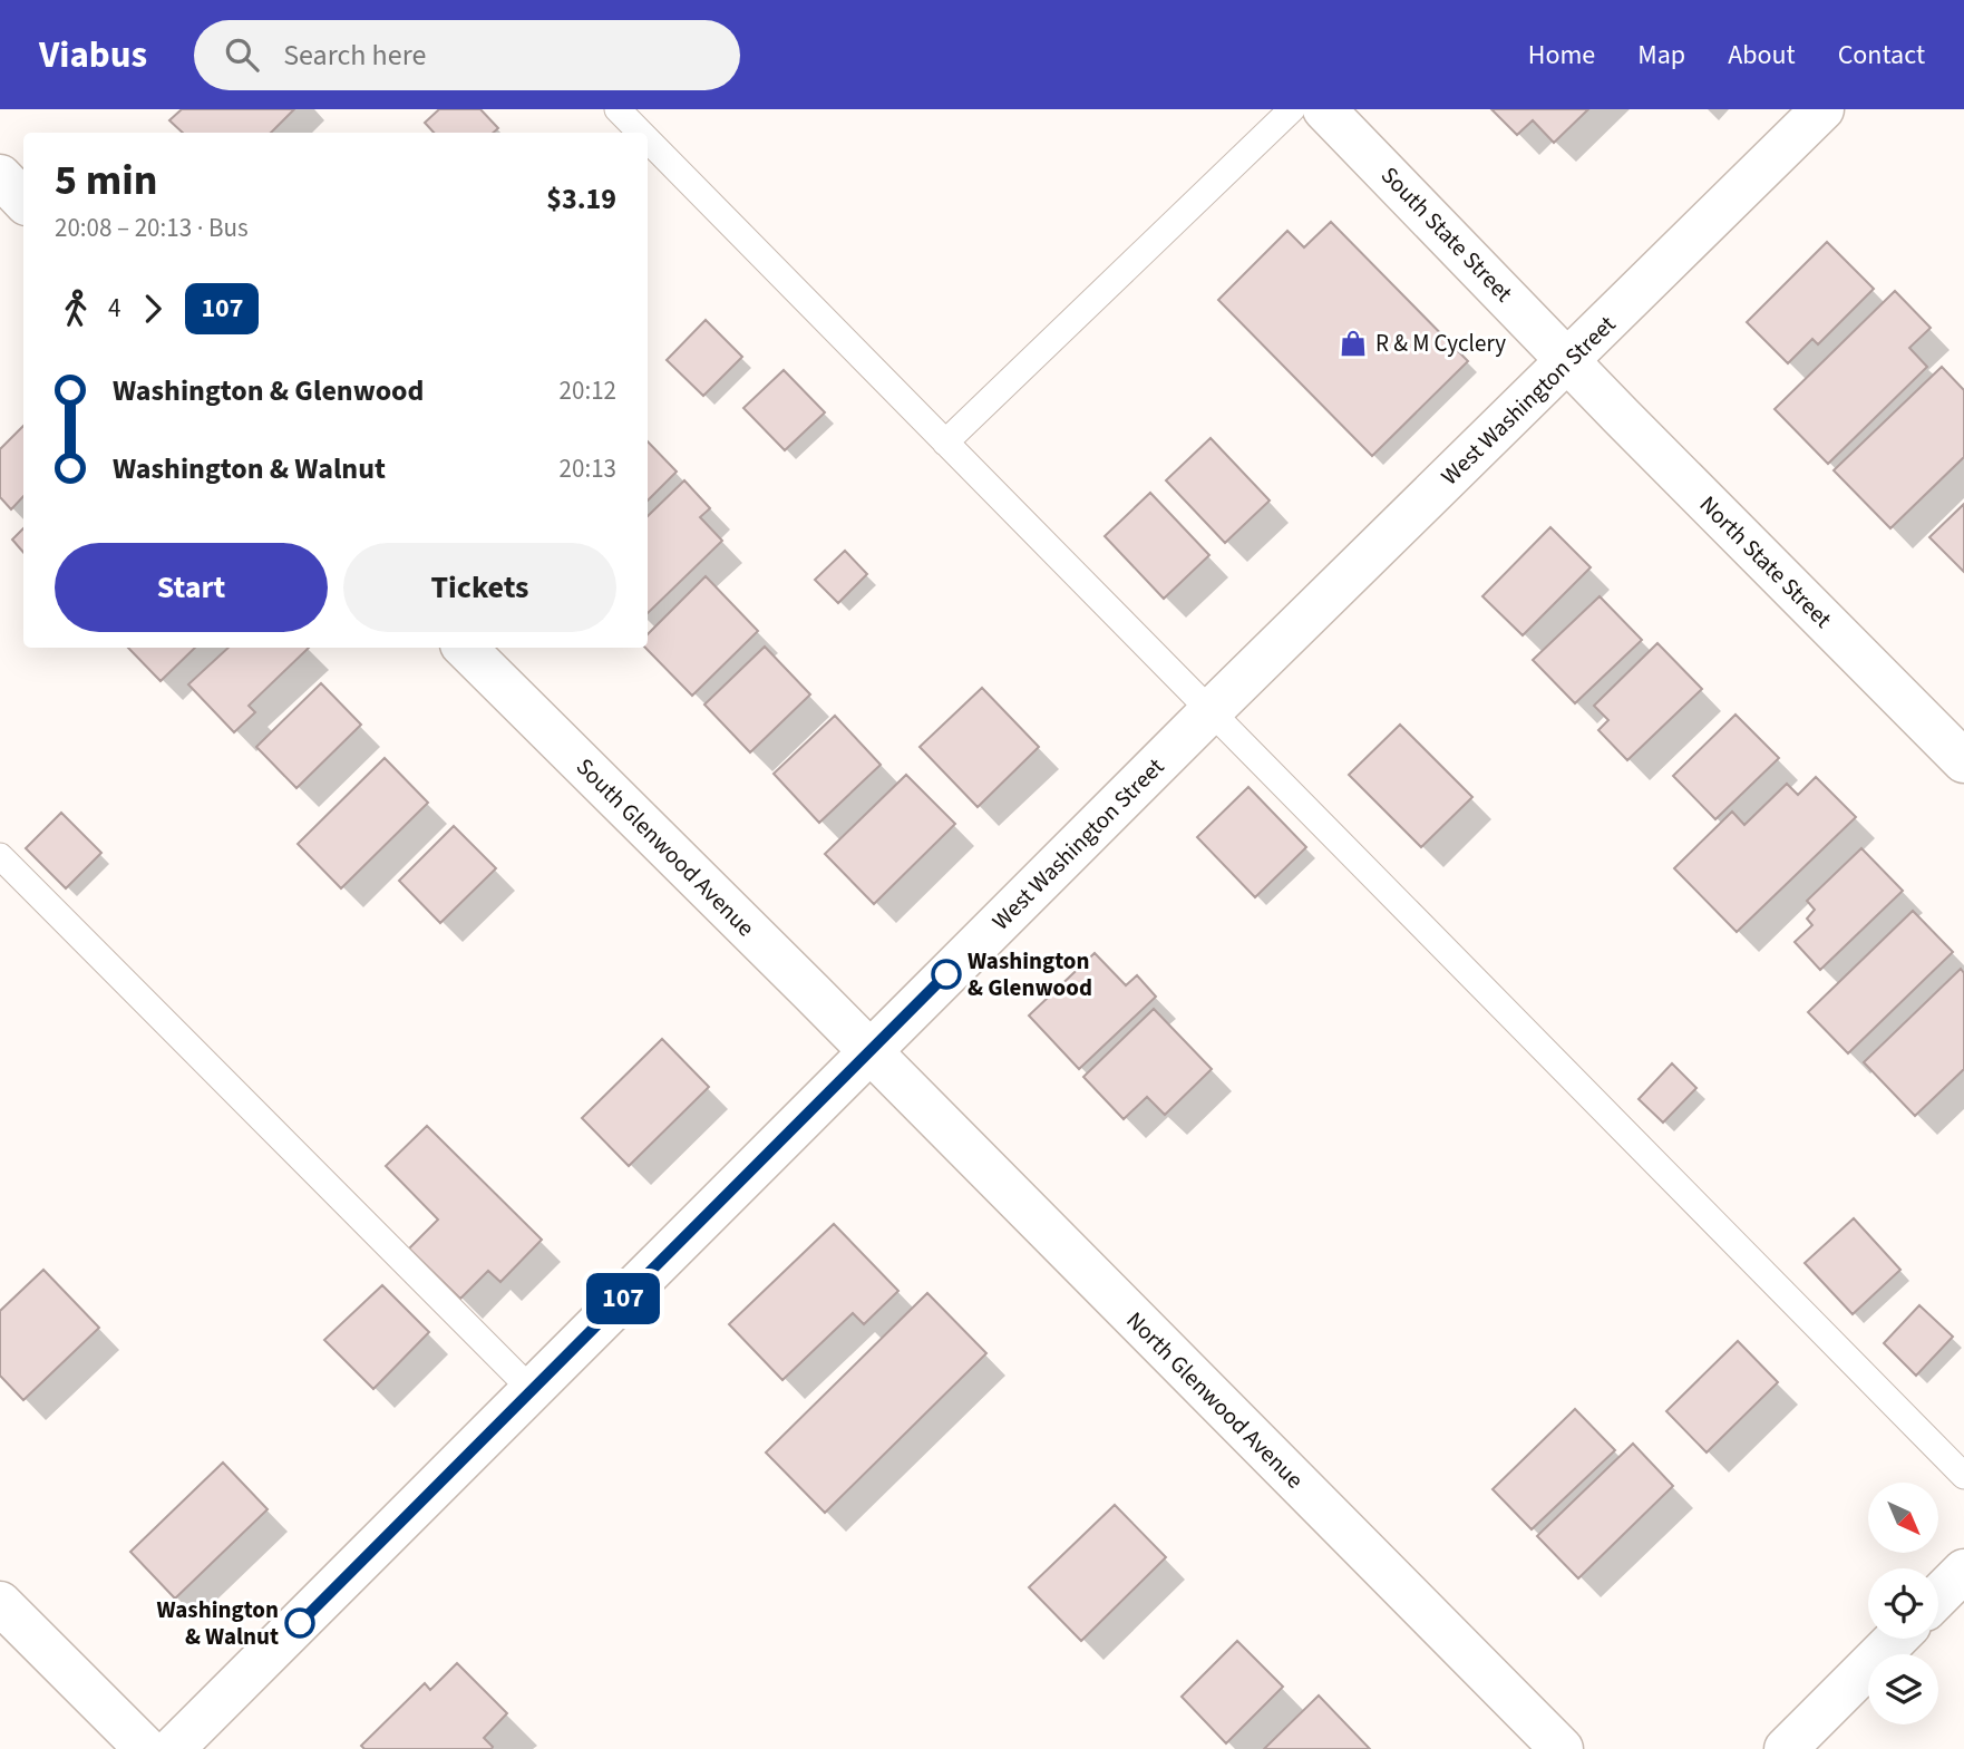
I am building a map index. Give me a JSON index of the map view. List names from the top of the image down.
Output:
{
  "streets": {
    "street": [
      "South State Street",
      "West Washington Street",
      "North State Street",
      "South Glenwood Avenue",
      "North Glenwood Avenue"
    ]
  },
  "crossings": [
    ["South State Street", "West Washington Street"],
    ["South State Street", "North State Street"],
    ["West Washington Street", "North State Street"],
    ["West Washington Street", "South Glenwood Avenue"],
    ["West Washington Street", "North Glenwood Avenue"],
    ["South Glenwood Avenue", "North Glenwood Avenue"]
  ],
  "places": {
    "shop": ["R & M Cyclery"],
    "other": ["Washington & Glenwood", "Washington & Walnut"]
  },
  "lines": ["bus line 107"],
  "north": "bottom right",
  "page": {
    "header": "Viabus",
    "search": "Search here",
    "nav": [
      "Home",
      "Map",
      "About",
      "Contact"
    ],
    "on_map": "107",
    "heading": ["5 min", "20:08 – 20:13 · Bus", "$3.19"],
    "legs": ["4", "107"],
    "list": [
      {
        "name": "Washington & Glenwood",
        "value": "20:12"
      },
      {
        "name": "Washington & Walnut",
        "value": "20:13"
      }
    ],
    "buttons": ["Start", "Tickets"]
  }
}
